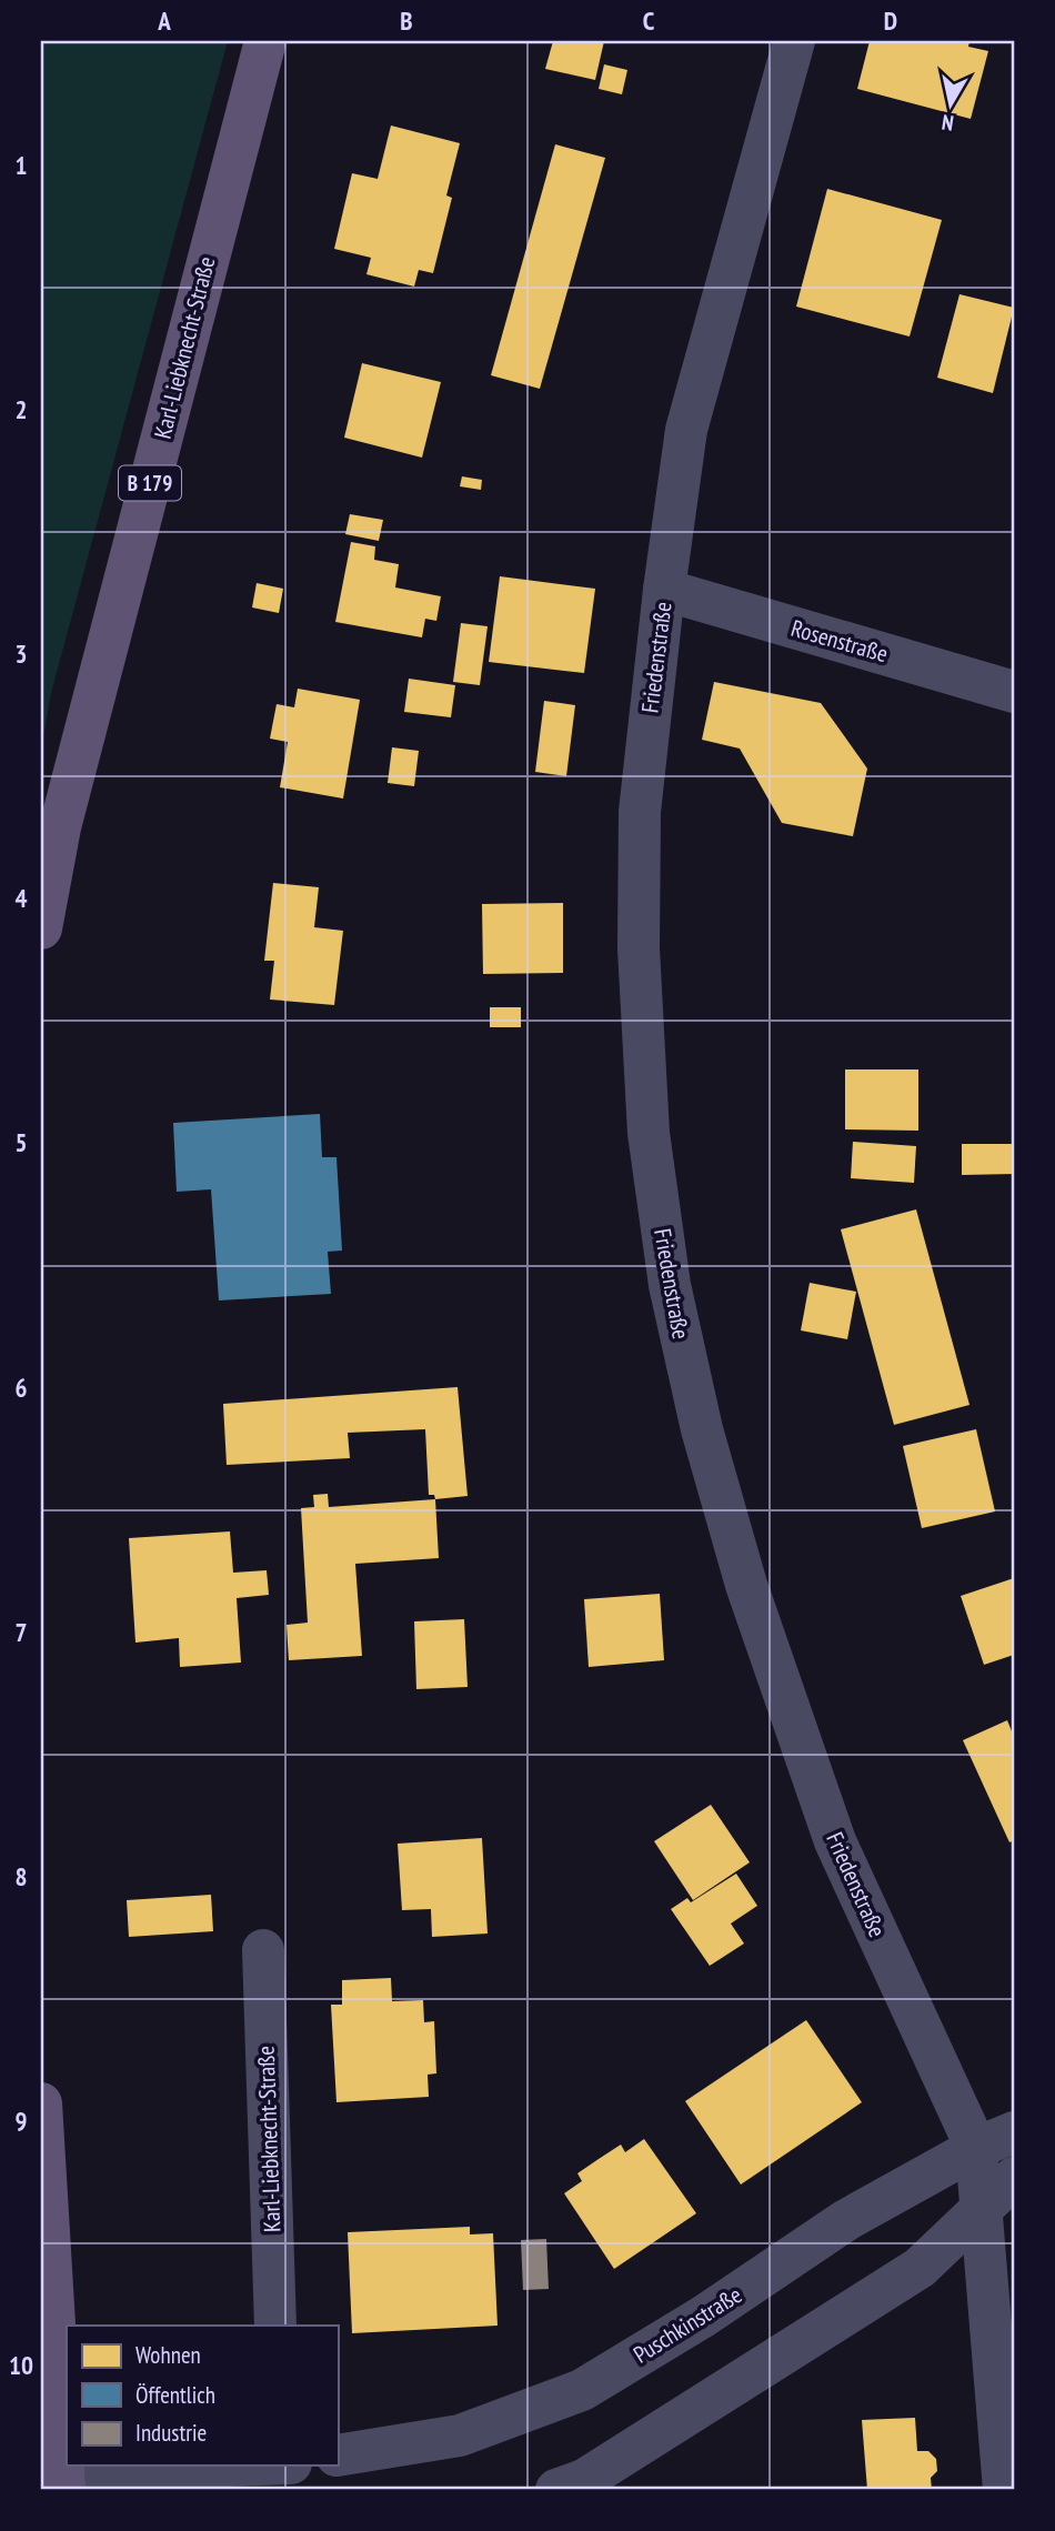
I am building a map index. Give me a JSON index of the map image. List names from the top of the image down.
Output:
{
  "streets": {
    "main road": ["Karl-Liebknecht-Straße", "B 179"],
    "street": ["Rosenstraße", "Friedenstraße", "Puschkinstraße"]
  },
  "crossings": [
    ["Rosenstraße", "Friedenstraße"],
    ["Friedenstraße", "Puschkinstraße"]
  ],
  "legend": ["Wohnen", "Öffentlich", "Industrie"],
  "north": "bottom",
  "grid": {
    "columns": [
      "A",
      "B",
      "C",
      "D"
    ],
    "rows": [
      "1",
      "2",
      "3",
      "4",
      "5",
      "6",
      "7",
      "8",
      "9",
      "10"
    ]
  }
}
